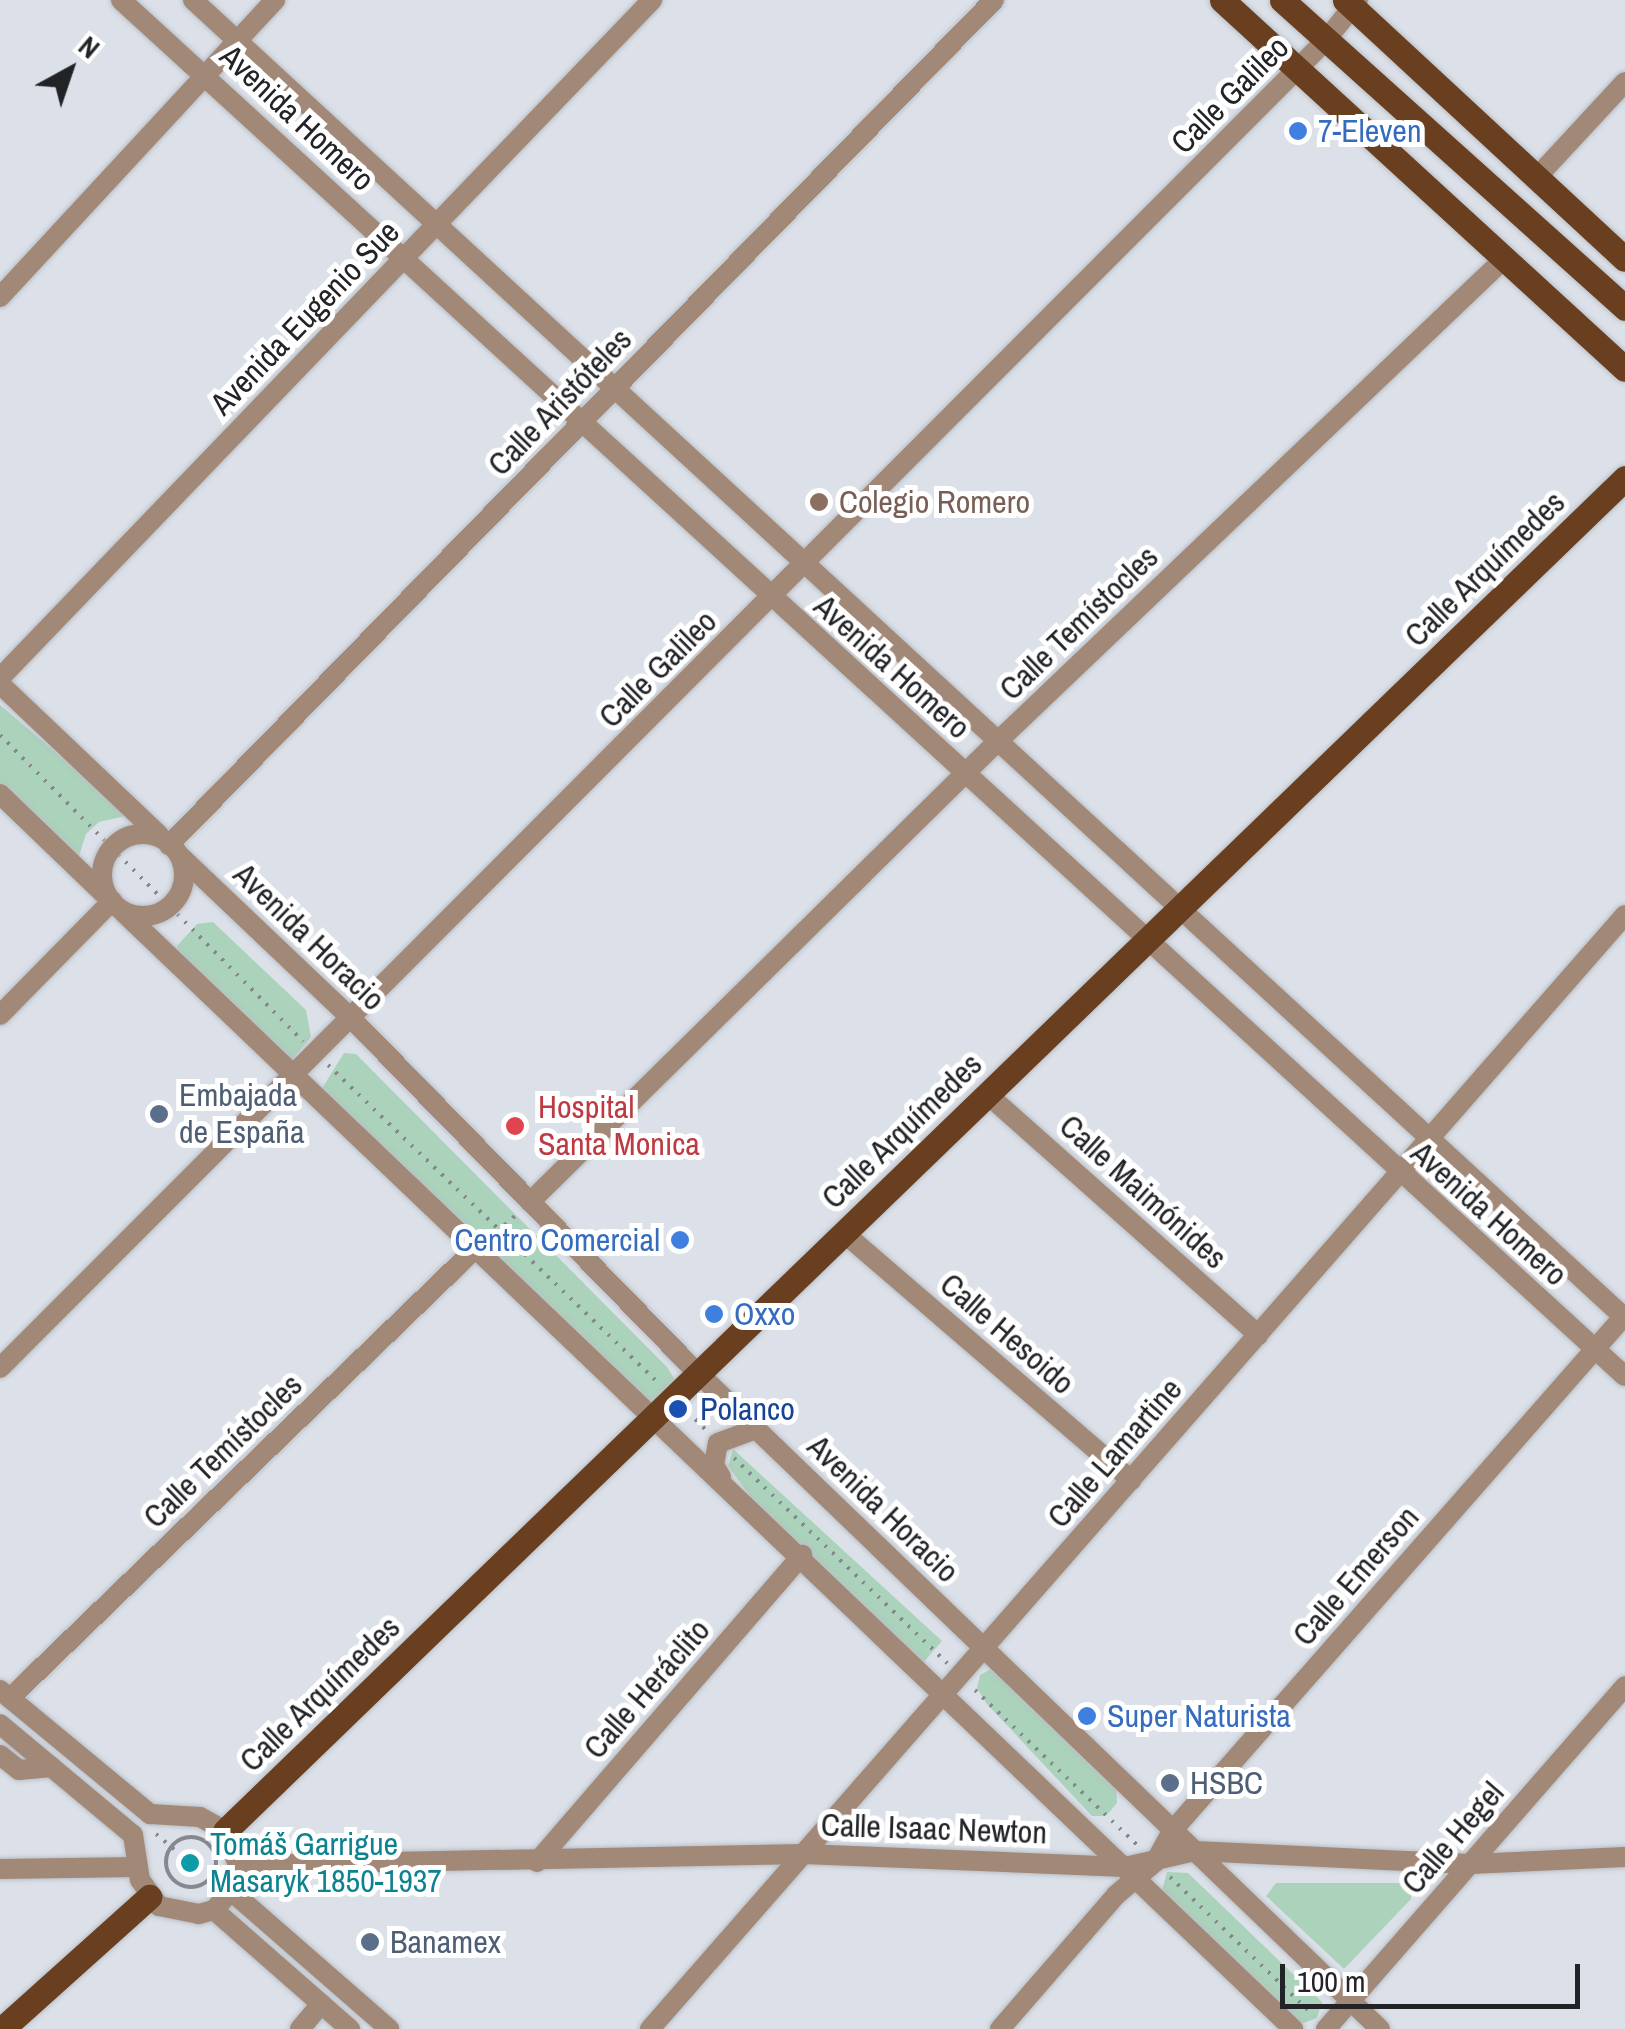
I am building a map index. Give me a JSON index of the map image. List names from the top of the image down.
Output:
{
  "streets": {
    "main road": ["Calle Arquímedes"],
    "street": [
      "Calle Galileo",
      "Avenida Homero",
      "Avenida Eugenio Sue",
      "Calle Aristóteles",
      "Calle Temístocles",
      "Avenida Horacio",
      "Calle Maimónides",
      "Calle Hesoido",
      "Calle Lamartine",
      "Calle Emerson",
      "Calle Heráclito",
      "Calle Isaac Newton",
      "Calle Hegel"
    ]
  },
  "crossings": [
    ["Calle Galileo", "Avenida Homero"],
    ["Calle Galileo", "Avenida Horacio"],
    ["Avenida Homero", "Avenida Eugenio Sue"],
    ["Avenida Homero", "Calle Aristóteles"],
    ["Avenida Homero", "Calle Arquímedes"],
    ["Avenida Homero", "Calle Temístocles"],
    ["Avenida Homero", "Calle Lamartine"],
    ["Avenida Homero", "Calle Emerson"],
    ["Avenida Eugenio Sue", "Avenida Horacio"],
    ["Calle Aristóteles", "Avenida Horacio"],
    ["Calle Arquímedes", "Avenida Horacio"],
    ["Calle Arquímedes", "Calle Maimónides"],
    ["Calle Arquímedes", "Calle Hesoido"],
    ["Calle Temístocles", "Avenida Horacio"],
    ["Avenida Horacio", "Calle Lamartine"],
    ["Avenida Horacio", "Calle Emerson"],
    ["Avenida Horacio", "Calle Hegel"],
    ["Calle Maimónides", "Calle Lamartine"],
    ["Calle Hesoido", "Calle Lamartine"],
    ["Calle Lamartine", "Calle Isaac Newton"],
    ["Calle Emerson", "Calle Isaac Newton"],
    ["Calle Heráclito", "Calle Isaac Newton"]
  ],
  "places": [
    "7-Eleven",
    "Colegio Romero",
    "Embajada de España",
    "Hospital Santa Monica",
    "Centro Comercial",
    "Oxxo",
    "Polanco",
    "Super Naturista",
    "HSBC",
    "Tomáš Garrigue Masaryk 1850-1937",
    "Banamex"
  ],
  "scale_bar": "100 m",
  "north": "top right"
}
